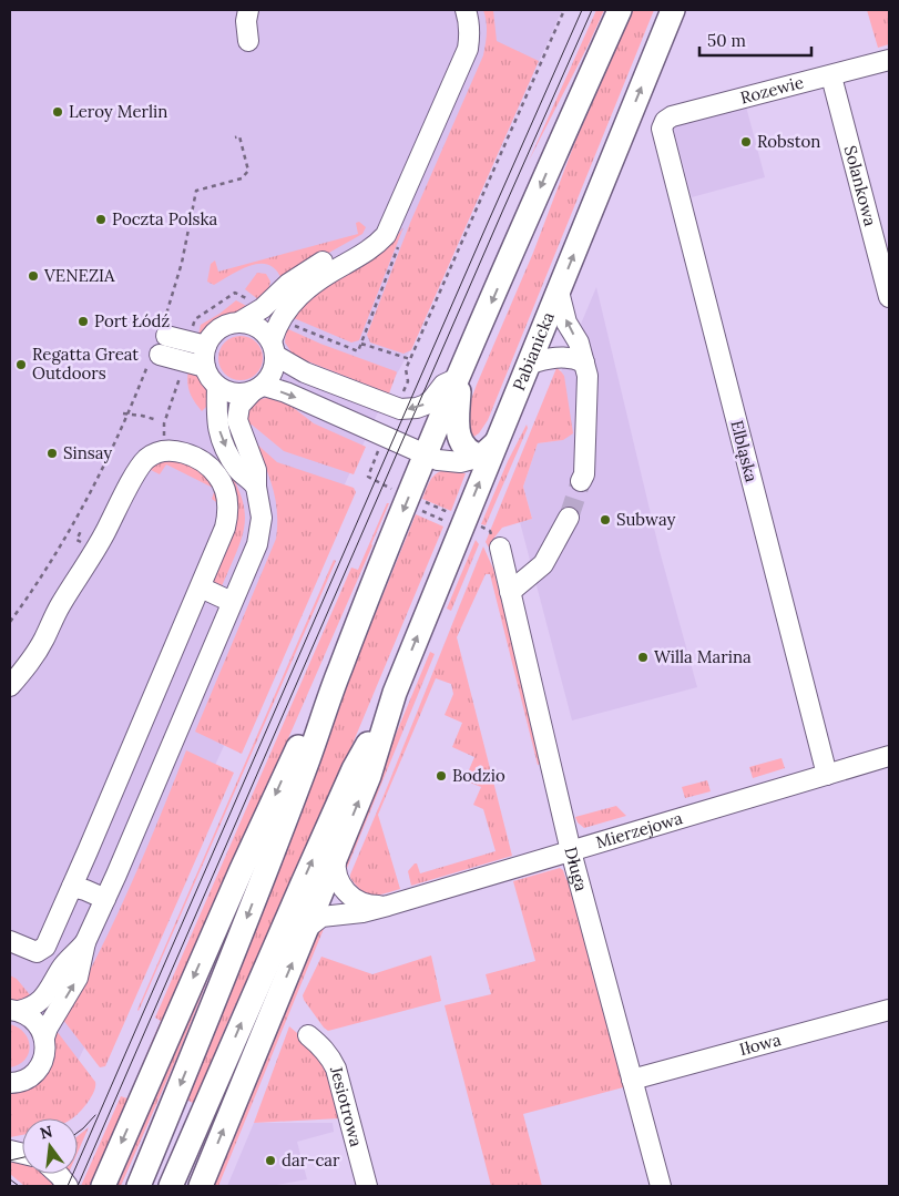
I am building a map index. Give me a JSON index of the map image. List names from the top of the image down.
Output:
{
  "streets": {
    "main road": ["Pabianicka"],
    "street": [
      "Rozewie",
      "Solankowa",
      "Elbląska",
      "Mierzejowa",
      "Długa",
      "Iłowa",
      "Jesiotrowa"
    ]
  },
  "crossings": [
    ["Rozewie", "Solankowa"],
    ["Rozewie", "Elbląska"],
    ["Elbląska", "Mierzejowa"],
    ["Mierzejowa", "Długa"],
    ["Długa", "Iłowa"]
  ],
  "places": [
    "Leroy Merlin",
    "Robston",
    "Poczta Polska",
    "VENEZIA",
    "Port Łódź",
    "Regatta Great Outdoors",
    "Sinsay",
    "Subway",
    "Willa Marina",
    "Bodzio",
    "dar-car"
  ],
  "scale_bar": "50 m",
  "north": "top"
}
